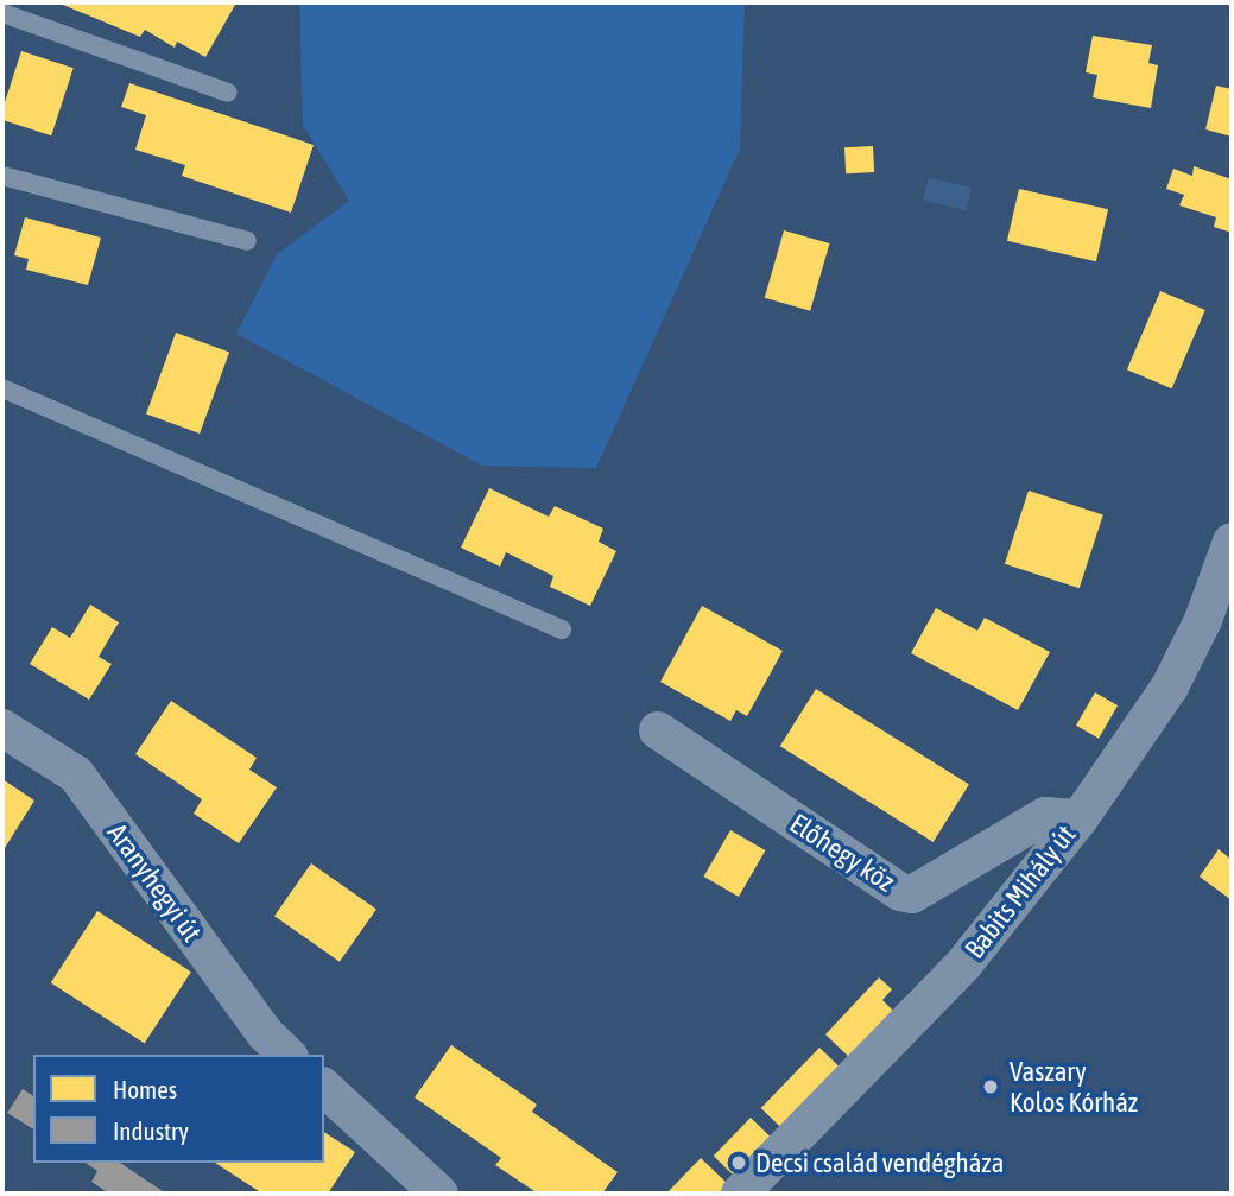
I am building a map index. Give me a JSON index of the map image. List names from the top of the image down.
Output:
{
  "streets": {
    "street": ["Előhegy köz", "Aranyhegyi út", "Babits Mihály út"]
  },
  "crossings": [
    ["Előhegy köz", "Babits Mihály út"]
  ],
  "places": ["Vaszary Kolos Kórház", "Decsi család vendégháza"],
  "legend": ["Homes", "Industry"]
}
